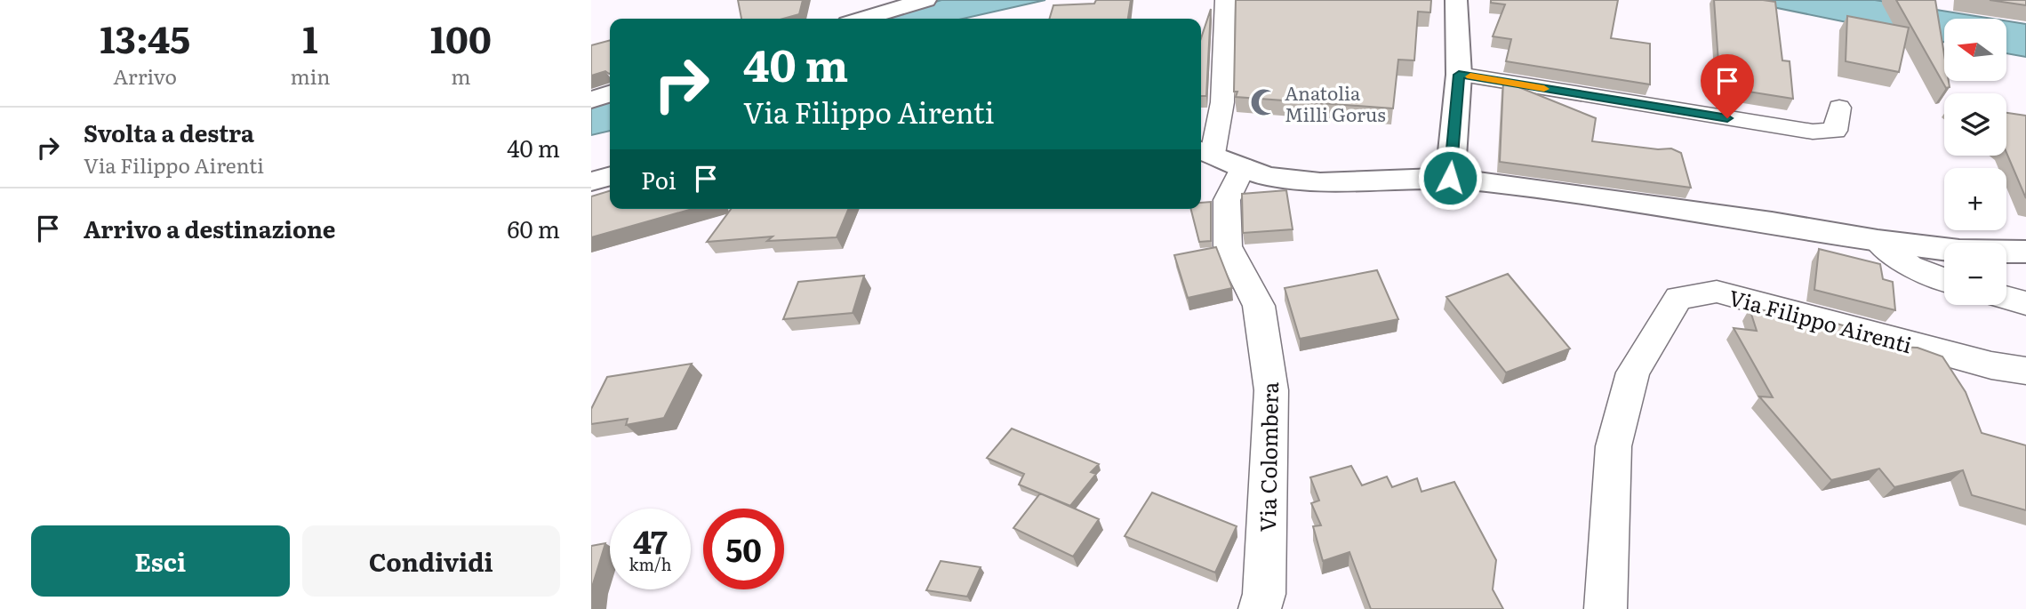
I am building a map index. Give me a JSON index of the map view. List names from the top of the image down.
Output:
{
  "streets": {
    "street": ["Via Filippo Airenti", "Via Colombera"]
  },
  "places": {
    "mosque": ["Anatolia Milli Gorus"]
  },
  "north": "left",
  "page": {
    "eta": [
      "13:45",
      "Arrivo",
      "1",
      "min",
      "100",
      "m"
    ],
    "map_buttons": ["+", "−"],
    "turn": ["40 m", "Via Filippo Airenti"],
    "list": [
      {
        "name": "Svolta a destra",
        "note": "Via Filippo Airenti",
        "value": "40 m"
      },
      {
        "name": "Arrivo a destinazione",
        "value": "60 m"
      }
    ],
    "then": "Poi",
    "speed": "47 km/h",
    "limit": "50",
    "buttons": ["Esci", "Condividi"]
  }
}
